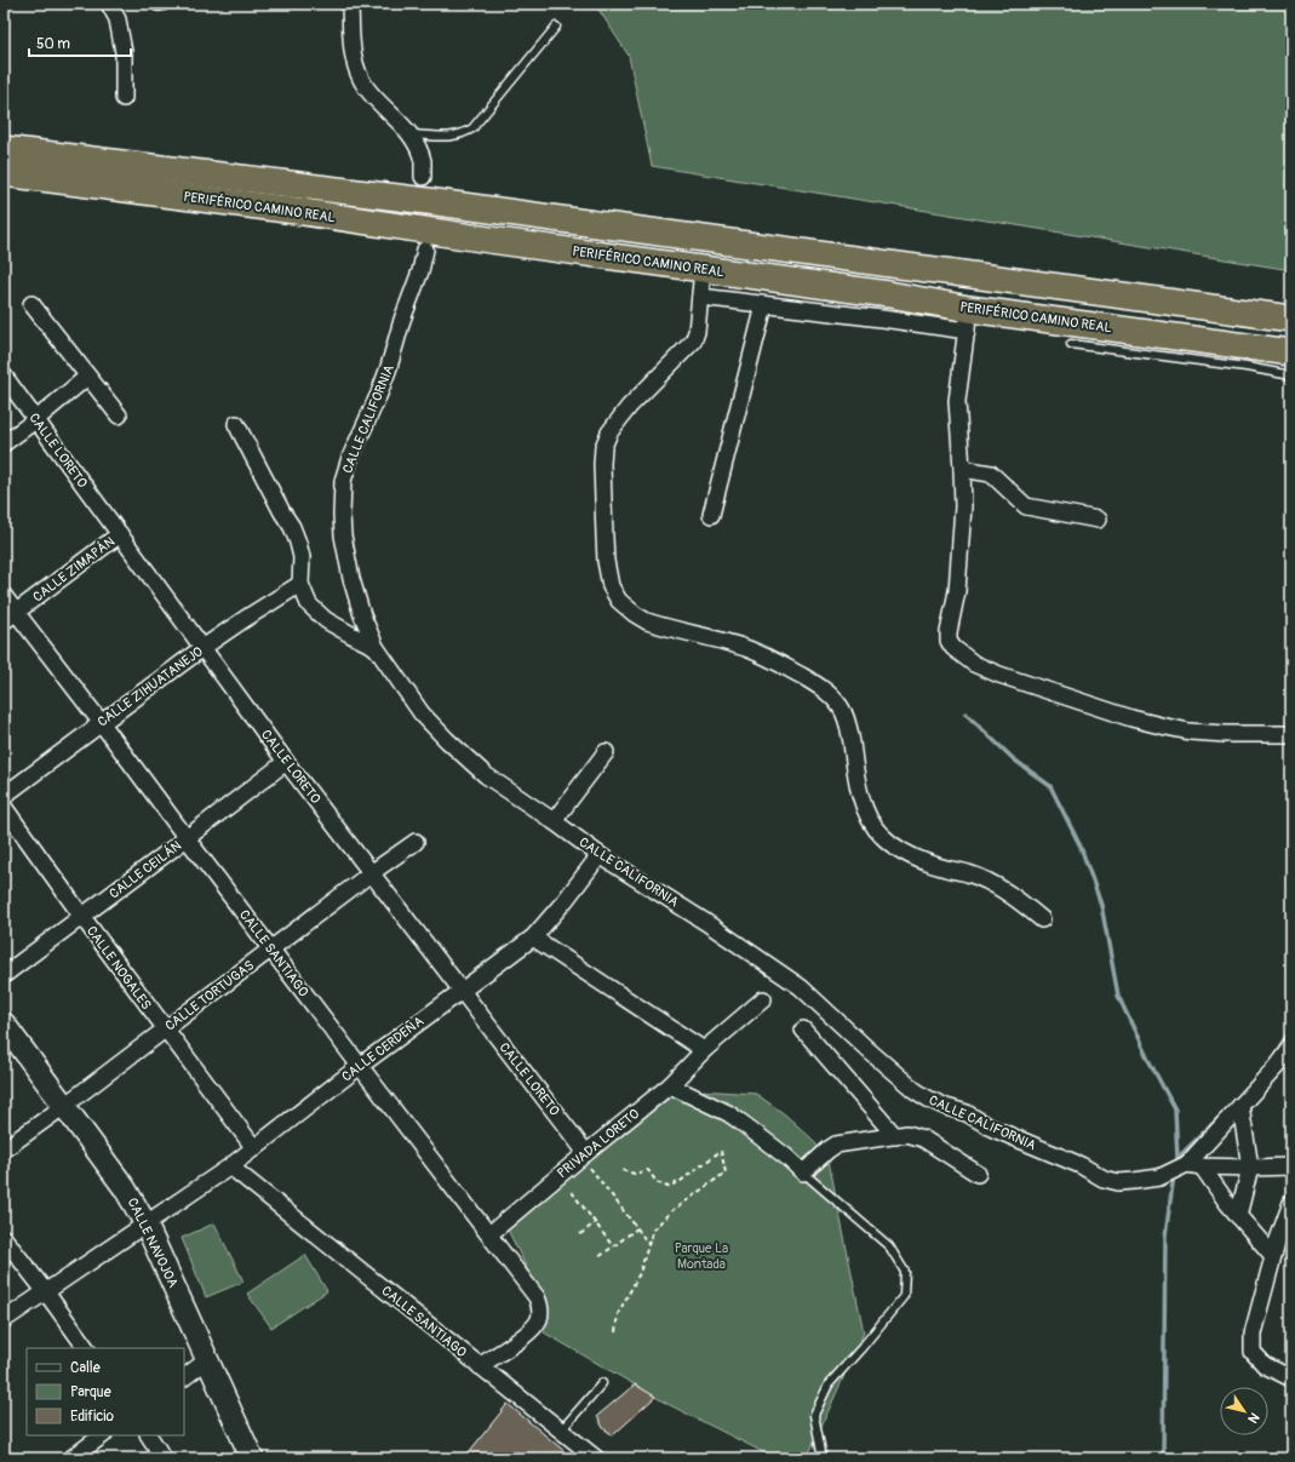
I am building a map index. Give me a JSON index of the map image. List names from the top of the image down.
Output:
{
  "streets": {
    "highway": ["PERIFÉRICO CAMINO REAL"],
    "main road": ["CALLE NAVOJOA"],
    "street": [
      "CALLE CALIFORNIA",
      "CALLE LORETO",
      "CALLE ZIMAPÁN",
      "CALLE ZIHUATANEJO",
      "CALLE CEILÁN",
      "CALLE SANTIAGO",
      "CALLE NOGALES",
      "CALLE TORTUGAS",
      "CALLE CERDEÑA",
      "PRIVADA LORETO"
    ]
  },
  "crossings": [
    ["CALLE CALIFORNIA", "CALLE CERDEÑA"],
    ["CALLE LORETO", "CALLE ZIMAPÁN"],
    ["CALLE LORETO", "CALLE ZIHUATANEJO"],
    ["CALLE LORETO", "CALLE CEILÁN"],
    ["CALLE LORETO", "CALLE TORTUGAS"],
    ["CALLE LORETO", "CALLE CERDEÑA"],
    ["CALLE LORETO", "PRIVADA LORETO"],
    ["CALLE ZIMAPÁN", "CALLE SANTIAGO"],
    ["CALLE ZIHUATANEJO", "CALLE SANTIAGO"],
    ["CALLE CEILÁN", "CALLE SANTIAGO"],
    ["CALLE CEILÁN", "CALLE NOGALES"],
    ["CALLE SANTIAGO", "CALLE TORTUGAS"],
    ["CALLE SANTIAGO", "CALLE CERDEÑA"],
    ["CALLE SANTIAGO", "PRIVADA LORETO"],
    ["CALLE NOGALES", "CALLE TORTUGAS"],
    ["CALLE NOGALES", "CALLE CERDEÑA"],
    ["CALLE TORTUGAS", "CALLE NAVOJOA"],
    ["CALLE CERDEÑA", "CALLE NAVOJOA"]
  ],
  "parks": ["Parque La Montada"],
  "legend": ["Calle", "Parque", "Edificio"],
  "scale_bar": "50 m",
  "north": "bottom right"
}
